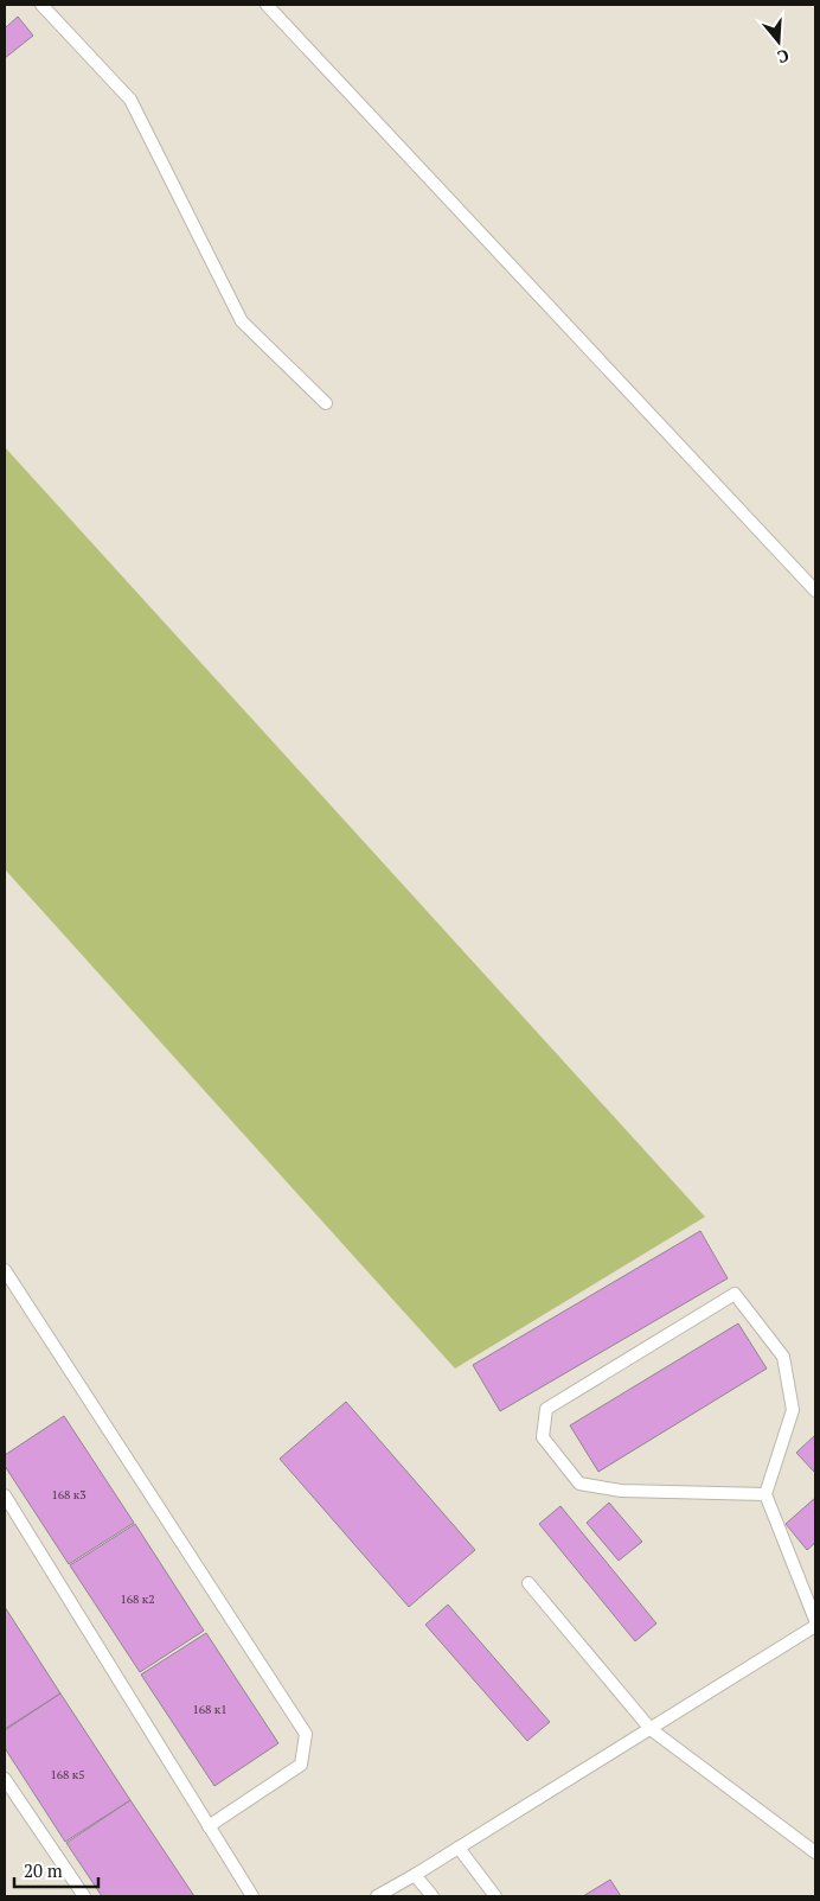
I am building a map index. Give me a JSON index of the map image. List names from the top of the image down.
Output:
{
  "house_numbers": [
    "168 к3",
    "168 к2",
    "168 к1",
    "168 к5"
  ],
  "scale_bar": "20 m",
  "north": "bottom"
}
